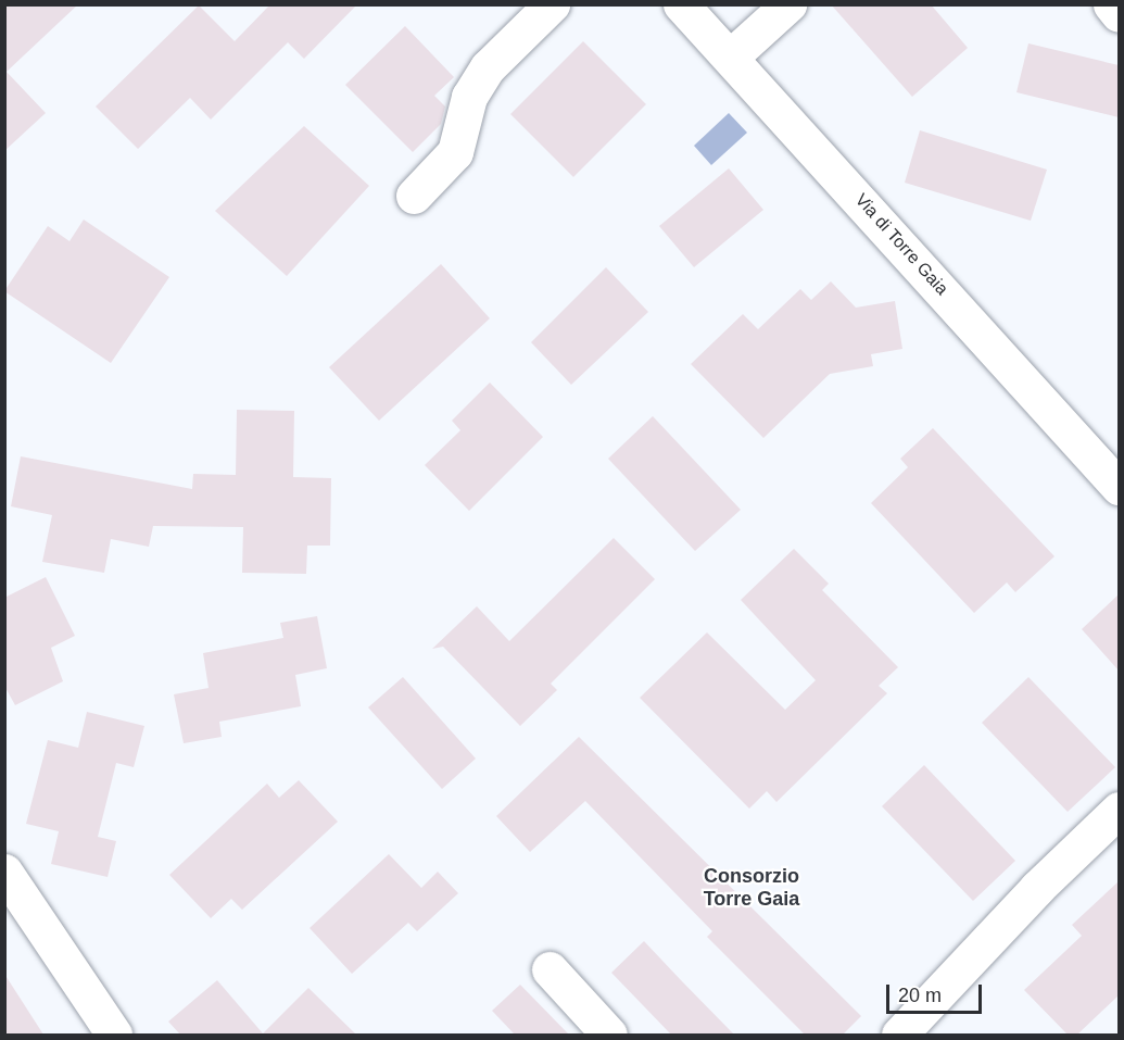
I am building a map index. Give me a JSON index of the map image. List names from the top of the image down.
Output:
{
  "streets": {
    "street": ["Via di Torre Gaia"]
  },
  "districts": ["Consorzio Torre Gaia"],
  "scale_bar": "20 m"
}
